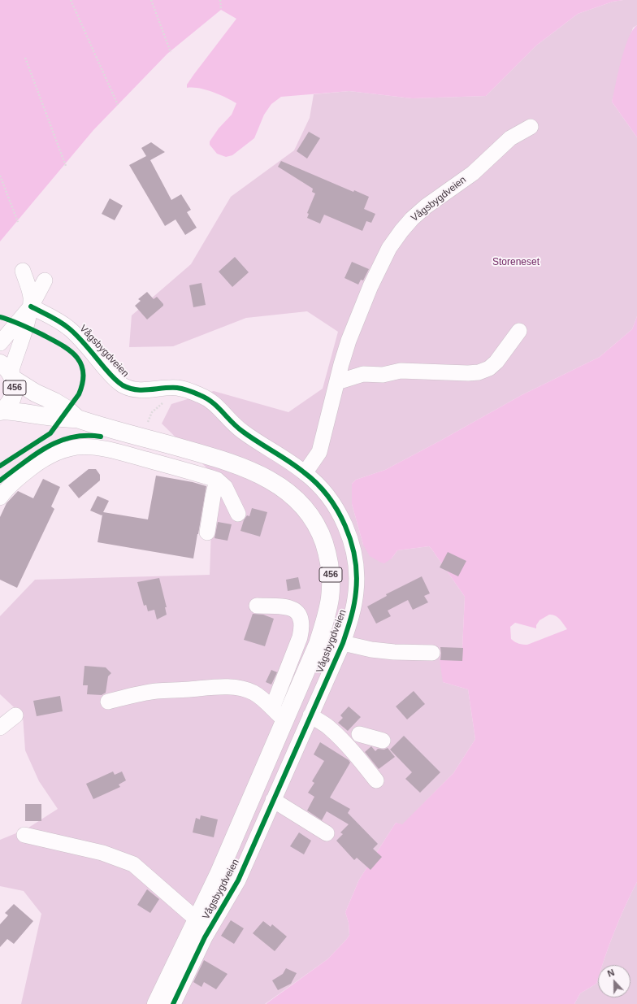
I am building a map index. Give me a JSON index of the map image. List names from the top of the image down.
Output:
{
  "streets": {
    "main road": ["Vågsbygdveien", "456"]
  },
  "crossings": [
    ["Vågsbygdveien", "456"]
  ],
  "parks": ["Storeneset"],
  "north": "top"
}
